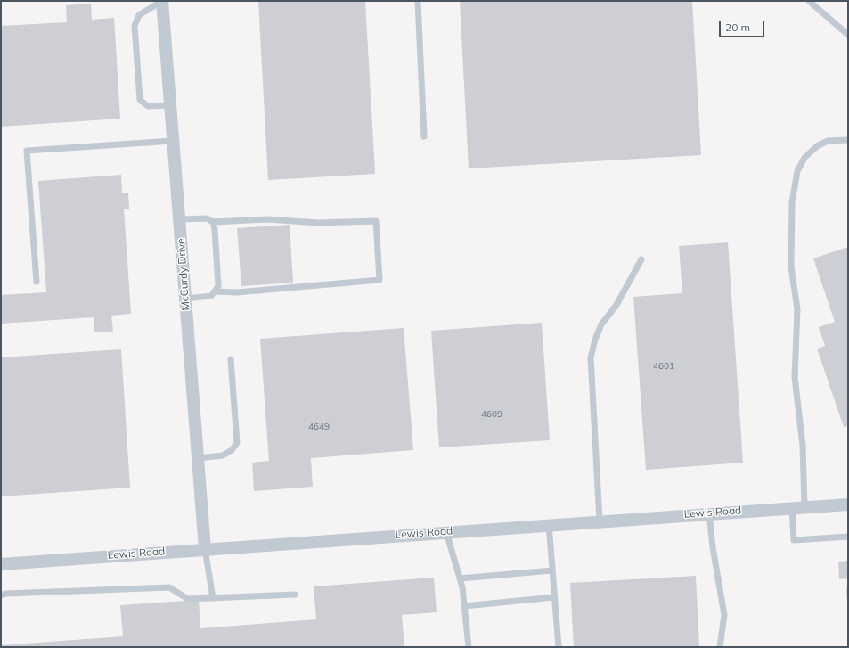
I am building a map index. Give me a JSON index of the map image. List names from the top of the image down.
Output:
{
  "streets": {
    "street": ["McCurdy Drive", "Lewis Road"]
  },
  "crossings": [
    ["McCurdy Drive", "Lewis Road"]
  ],
  "house_numbers": ["4601", "4609", "4649"],
  "scale_bar": "20 m"
}
